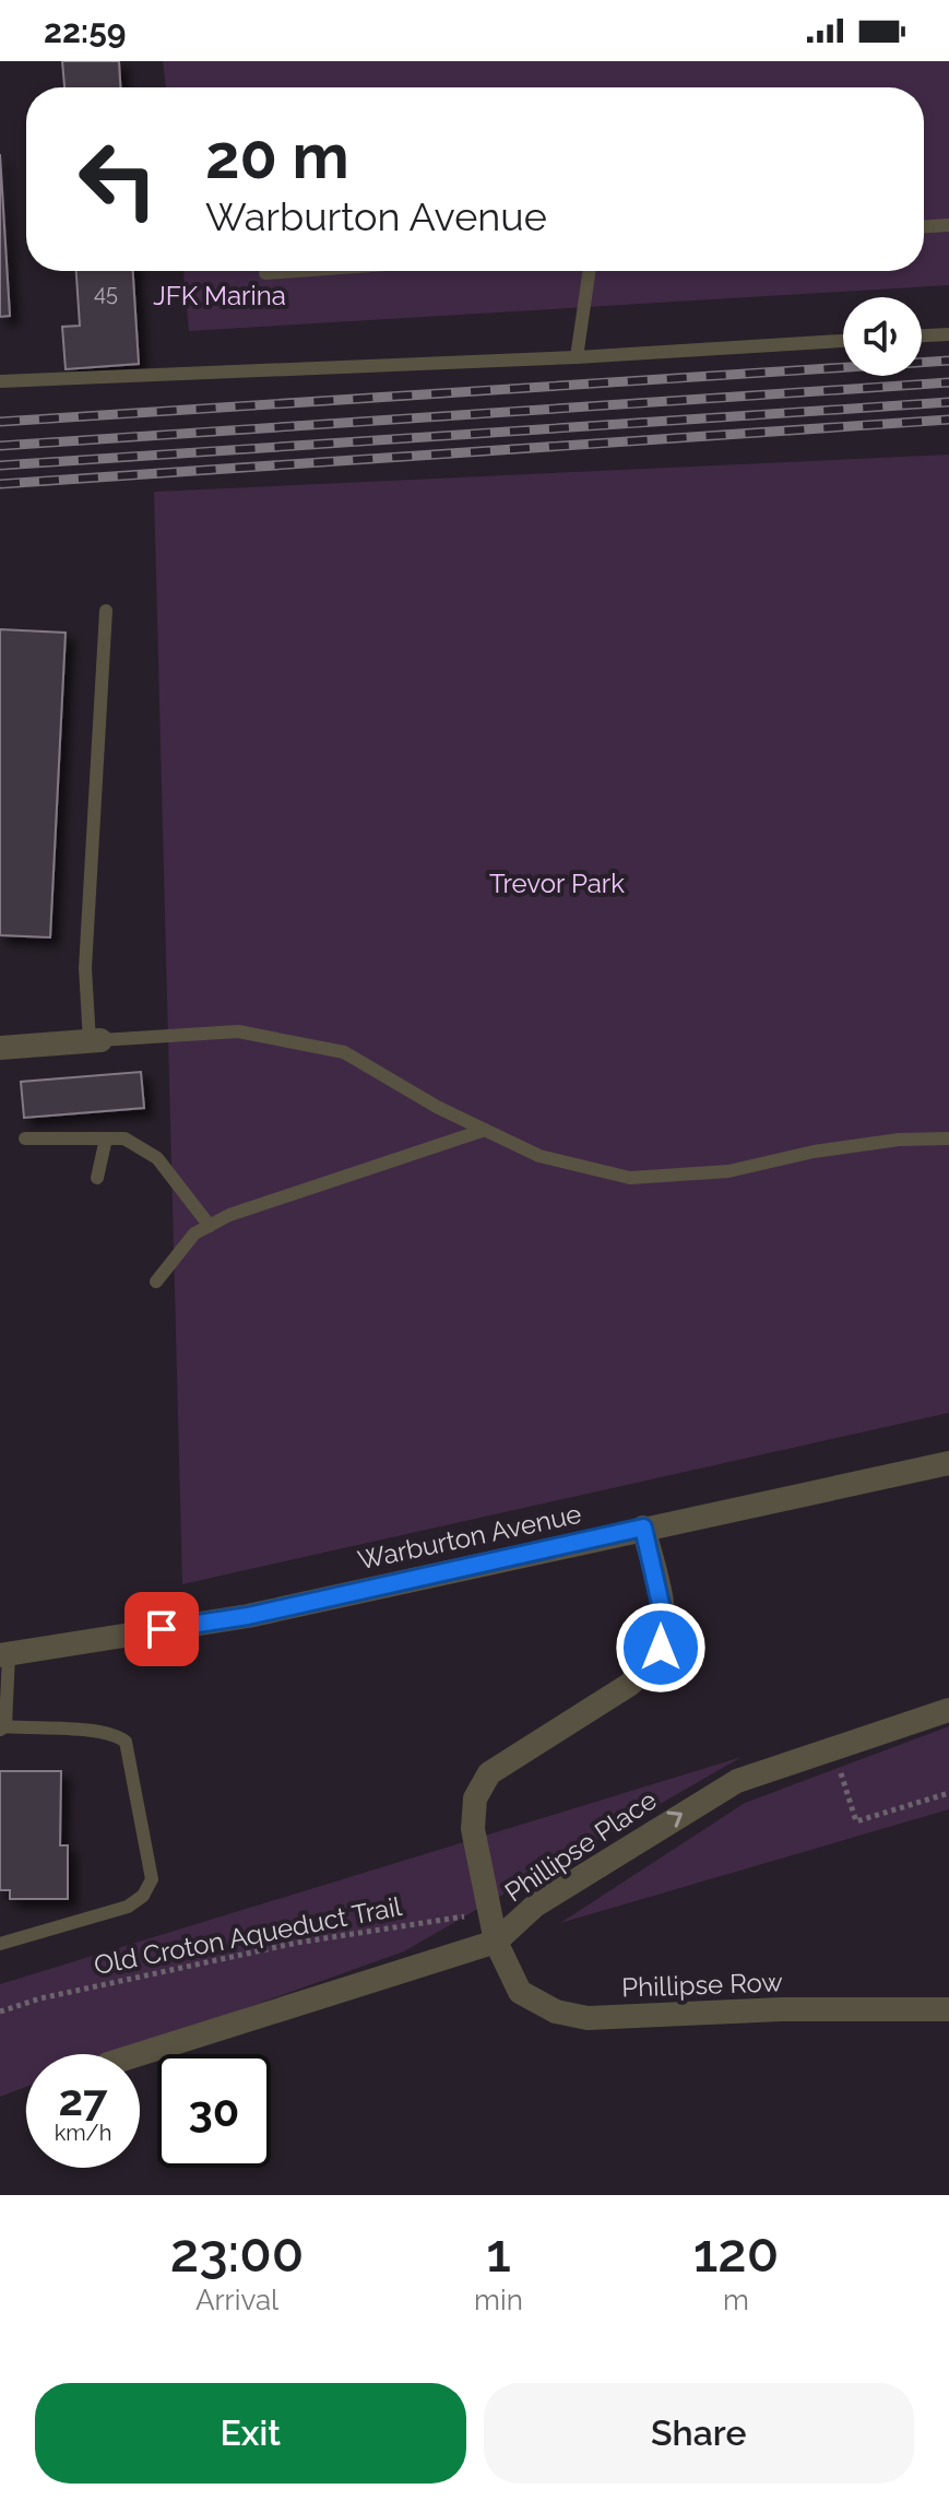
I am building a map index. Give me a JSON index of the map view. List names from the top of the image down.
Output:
{
  "streets": {
    "street": ["Warburton Avenue", "Phillipse Place", "Phillipse Row"],
    "path": ["Old Croton Aqueduct Trail"]
  },
  "crossings": [
    ["Warburton Avenue", "Phillipse Row"],
    ["Phillipse Place", "Old Croton Aqueduct Trail"],
    ["Phillipse Place", "Phillipse Row"],
    ["Old Croton Aqueduct Trail", "Phillipse Row"]
  ],
  "one_way": ["Phillipse Place"],
  "parks": ["JFK Marina", "Trevor Park"],
  "house_numbers": ["45"],
  "page": {
    "status": "22:59",
    "turn": ["20 m", "Warburton Avenue"],
    "speed": "27 km/h",
    "limit": "30",
    "eta": [
      "23:00",
      "Arrival",
      "1",
      "min",
      "120",
      "m"
    ],
    "buttons": ["Exit", "Share"]
  }
}
